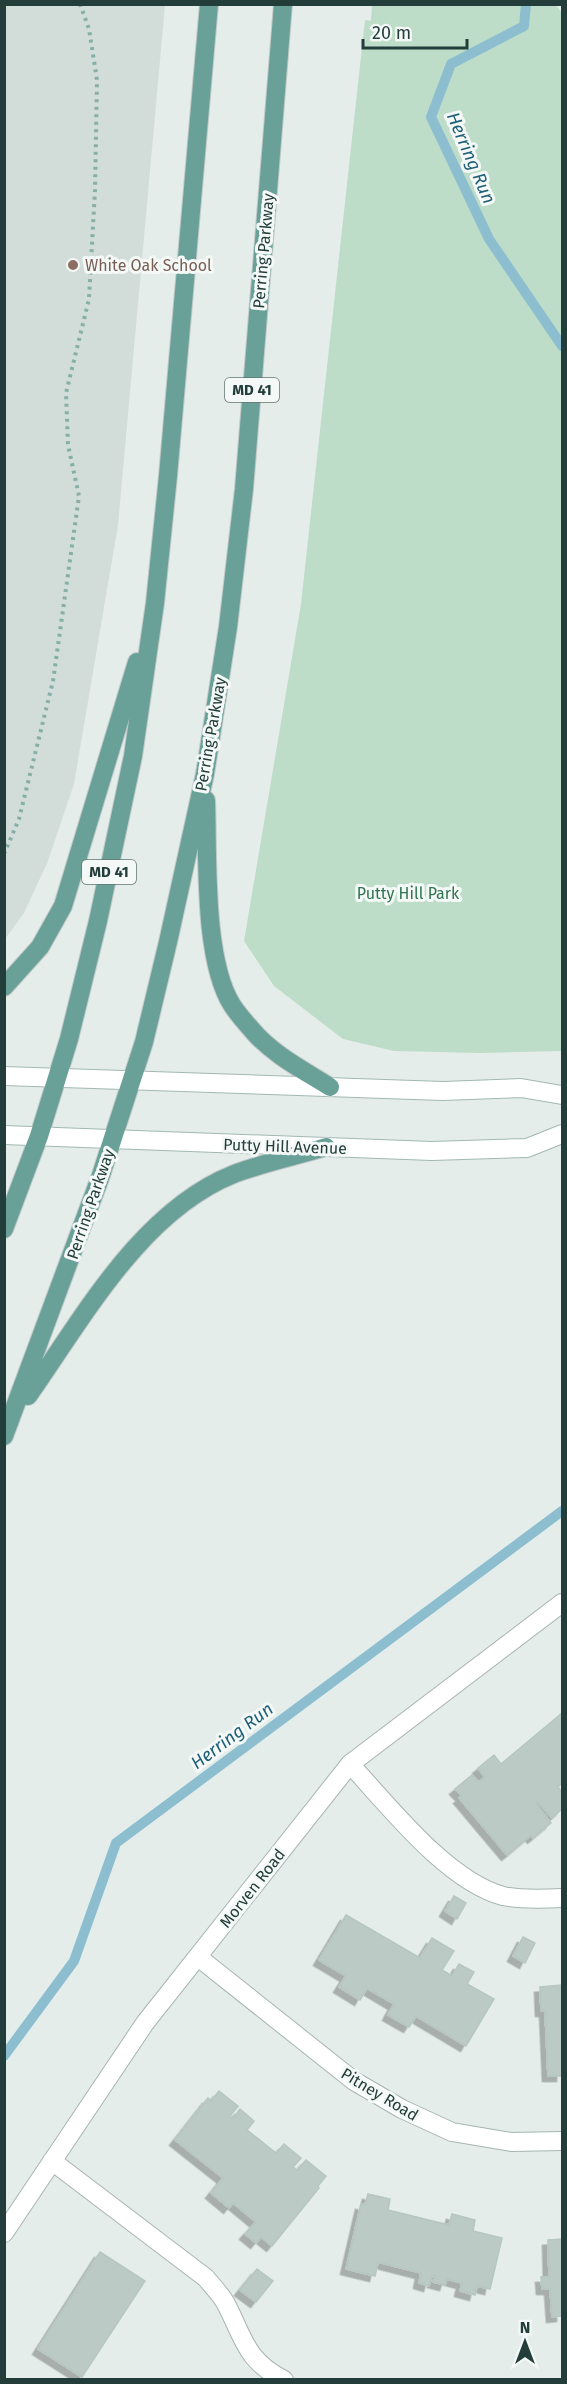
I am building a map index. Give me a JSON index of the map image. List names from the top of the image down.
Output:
{
  "streets": {
    "main road": ["Perring Parkway", "MD 41"],
    "street": ["Putty Hill Avenue", "Morven Road", "Pitney Road"]
  },
  "crossings": [
    ["Perring Parkway", "Putty Hill Avenue"],
    ["MD 41", "Putty Hill Avenue"],
    ["Morven Road", "Pitney Road"]
  ],
  "water": ["Herring Run"],
  "parks": ["Putty Hill Park"],
  "places": ["White Oak School"],
  "scale_bar": "20 m",
  "north": "top"
}
